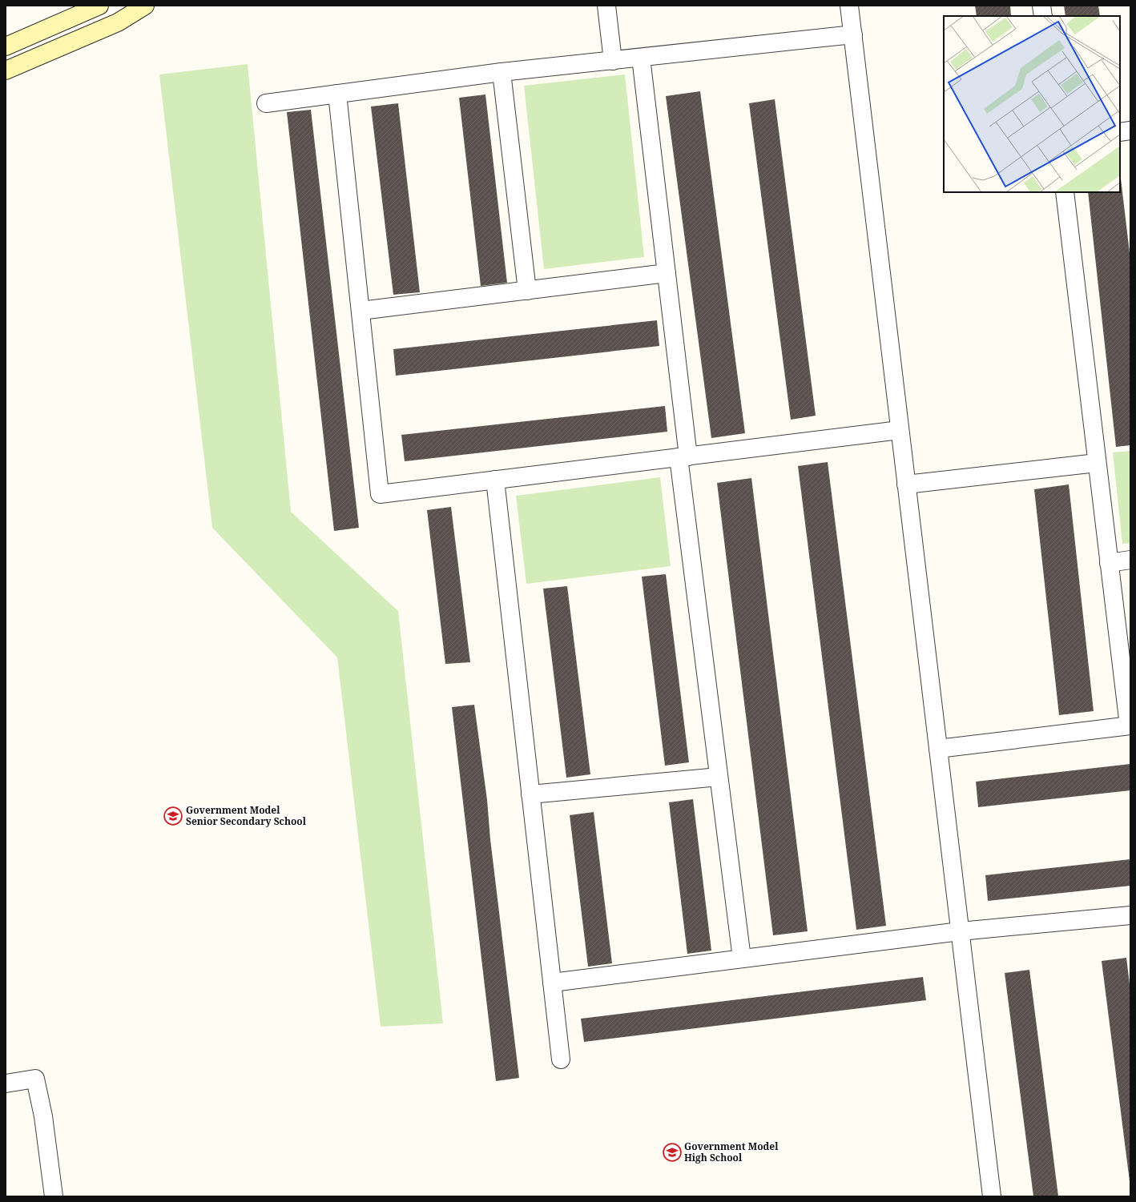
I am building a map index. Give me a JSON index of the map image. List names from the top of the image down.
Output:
{
  "places": {
    "school or university": ["Government Model Senior Secondary School", "Government Model High School"]
  }
}
